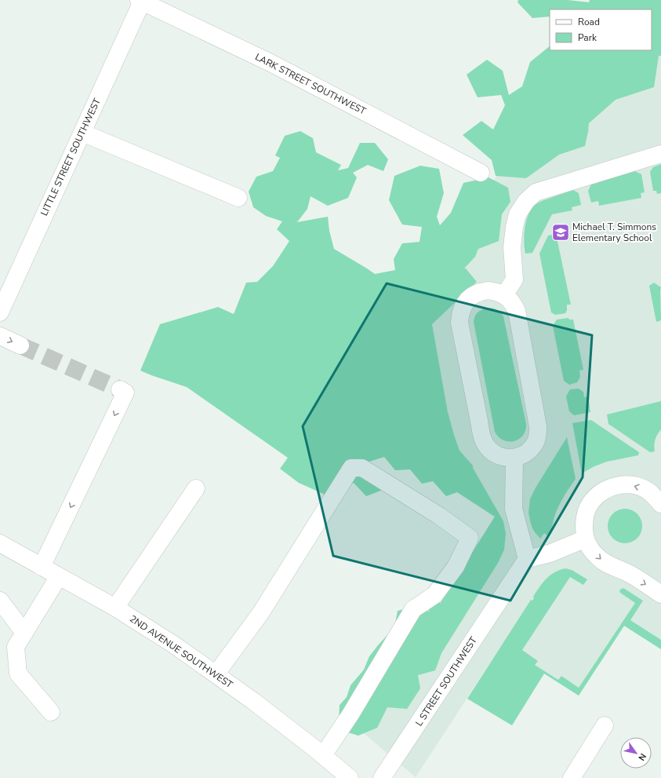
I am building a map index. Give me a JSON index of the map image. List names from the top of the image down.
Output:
{
  "streets": {
    "street": [
      "LARK STREET SOUTHWEST",
      "LITTLE STREET SOUTHWEST",
      "2ND AVENUE SOUTHWEST",
      "L STREET SOUTHWEST"
    ]
  },
  "crossings": [
    ["LARK STREET SOUTHWEST", "LITTLE STREET SOUTHWEST"]
  ],
  "places": {
    "school or university": ["Michael T. Simmons Elementary School"]
  },
  "legend": ["Road", "Park"],
  "north": "bottom right"
}
